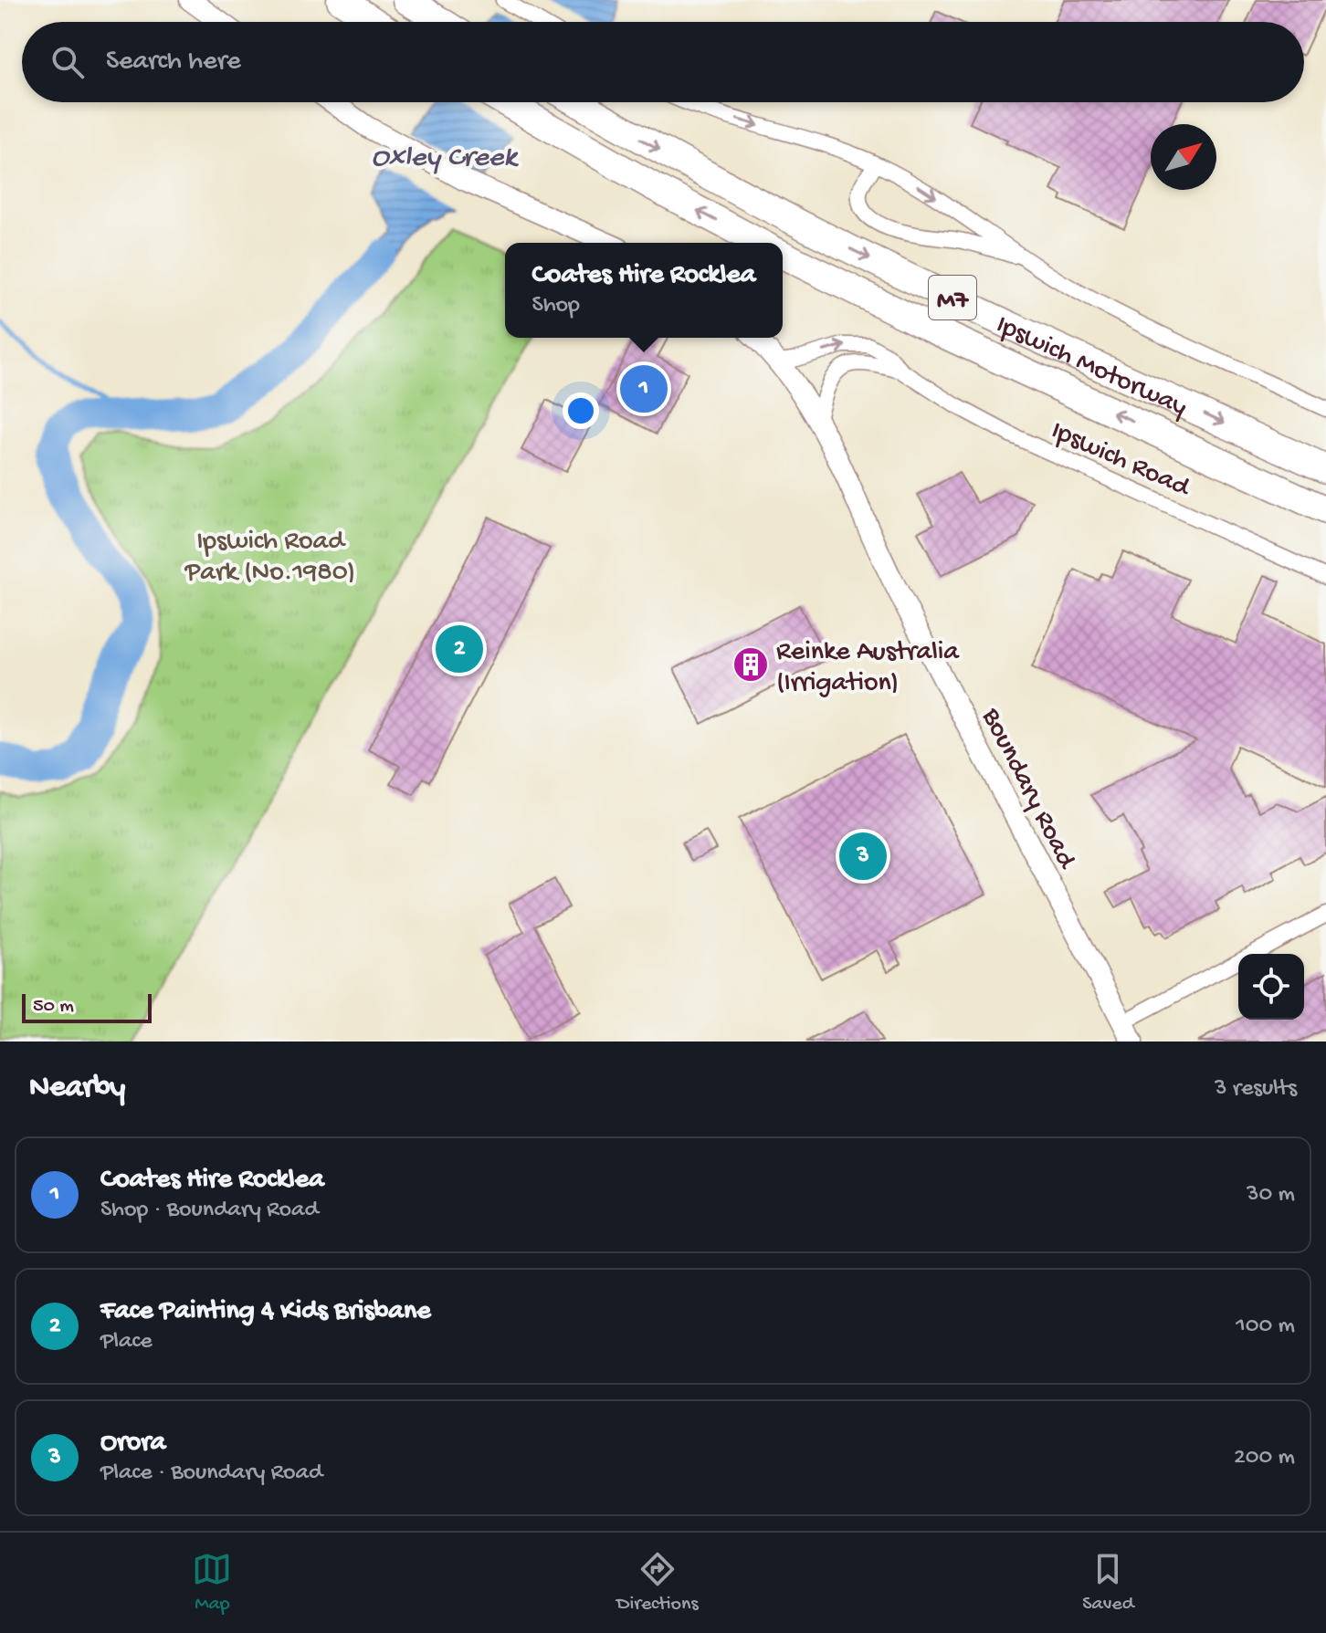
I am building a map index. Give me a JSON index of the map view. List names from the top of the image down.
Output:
{
  "streets": {
    "highway": ["M7", "Ipswich Motorway"],
    "main road": ["Boundary Road"],
    "street": ["Ipswich Road"]
  },
  "crossings": [
    ["Ipswich Road", "Boundary Road"]
  ],
  "water": ["Oxley Creek"],
  "parks": ["Ipswich Road Park (No.1980)"],
  "places": {
    "building": ["Reinke Australia (Irrigation)"]
  },
  "scale_bar": "50 m",
  "north": "top right",
  "page": {
    "search": "Search here",
    "popup": ["Coates Hire Rocklea", "Shop"],
    "pins": ["1", "2", "3"],
    "scale": "50 m",
    "heading": ["Nearby", "3 results"],
    "list": [
      {
        "mark": "1",
        "name": "Coates Hire Rocklea",
        "note": "Shop · Boundary Road",
        "value": "30 m"
      },
      {
        "mark": "2",
        "name": "Face Painting 4 Kids Brisbane",
        "note": "Place",
        "value": "100 m"
      },
      {
        "mark": "3",
        "name": "Orora",
        "note": "Place · Boundary Road",
        "value": "200 m"
      }
    ],
    "nav": ["Map", "Directions", "Saved"]
  }
}
